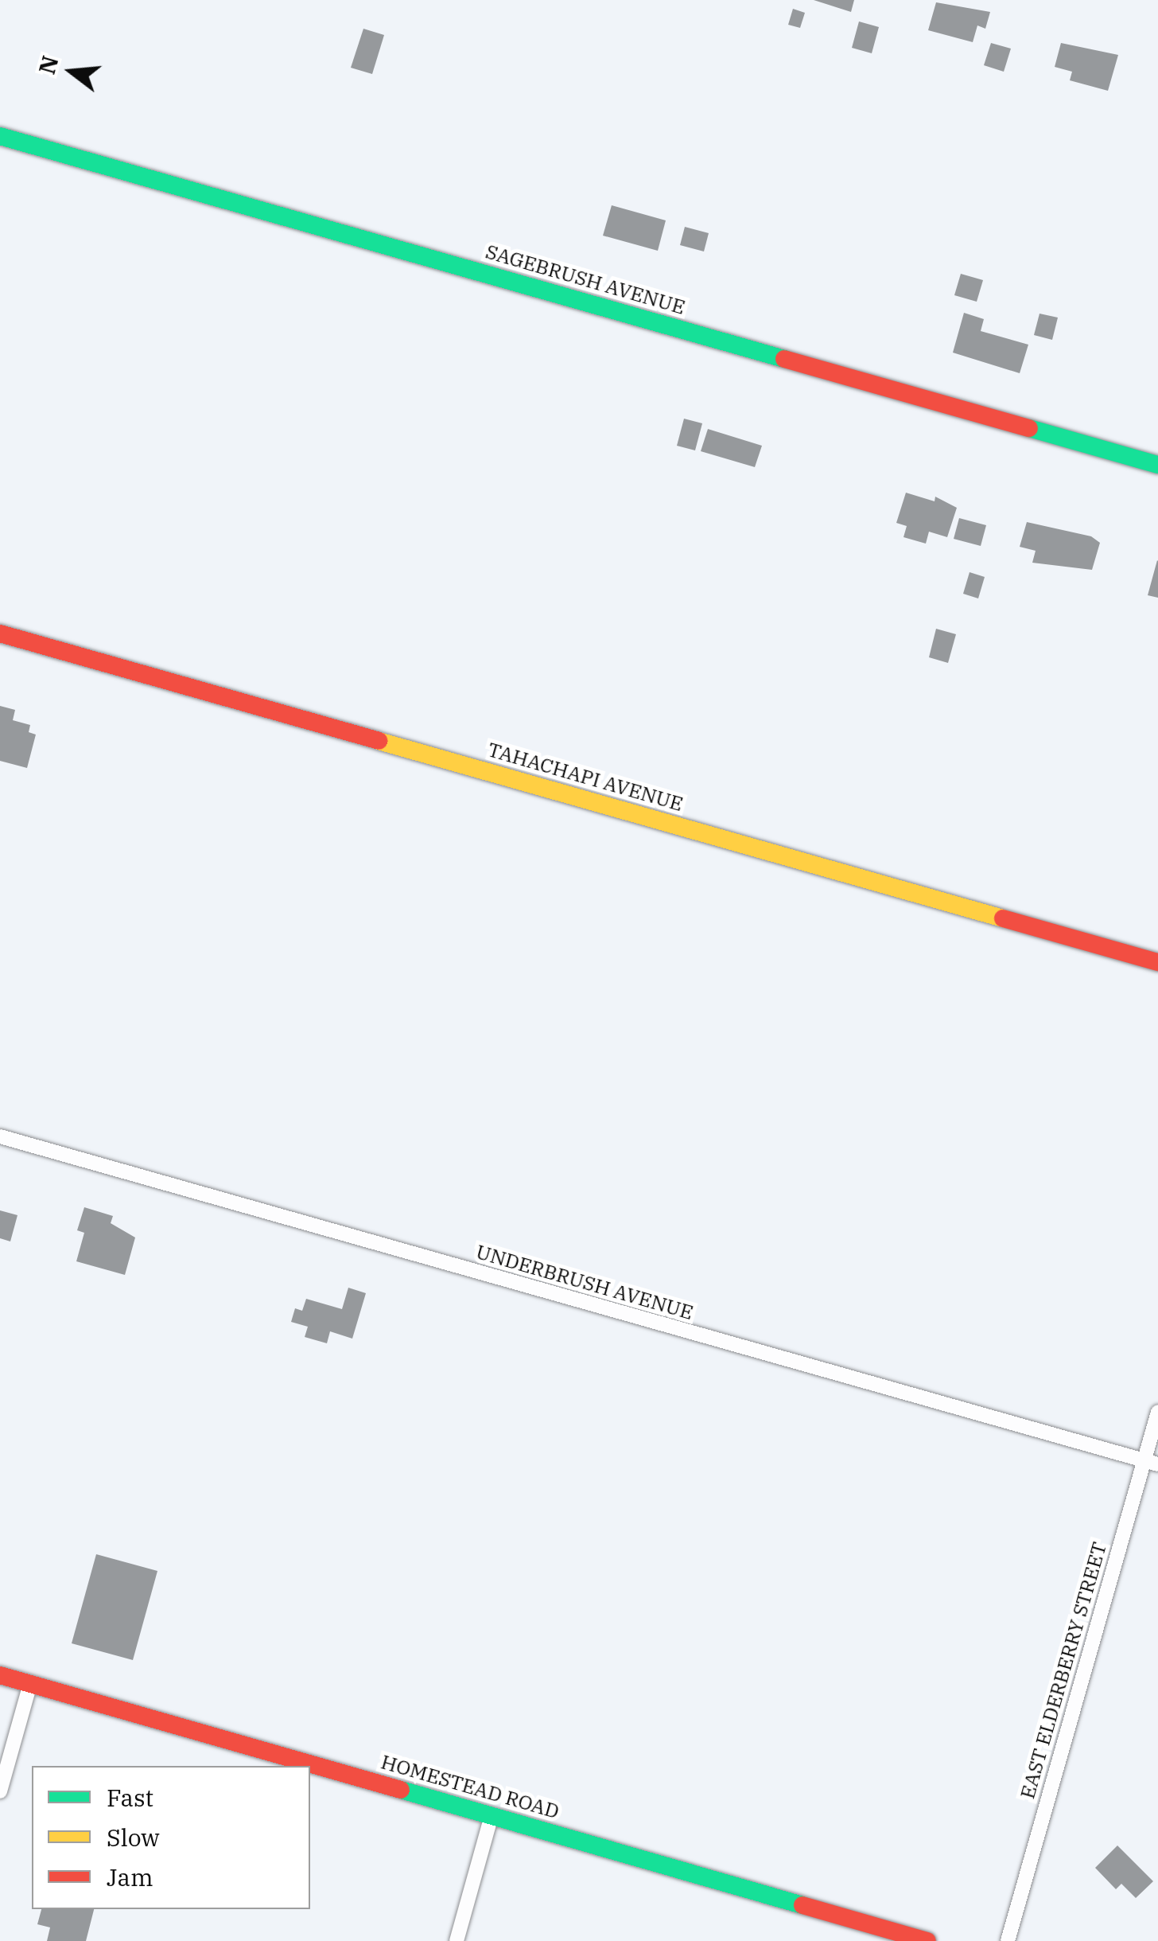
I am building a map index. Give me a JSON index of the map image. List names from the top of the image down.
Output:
{
  "streets": {
    "street": [
      "SAGEBRUSH AVENUE",
      "TAHACHAPI AVENUE",
      "UNDERBRUSH AVENUE",
      "EAST ELDERBERRY STREET",
      "HOMESTEAD ROAD"
    ]
  },
  "crossings": [
    ["UNDERBRUSH AVENUE", "EAST ELDERBERRY STREET"]
  ],
  "legend": ["Fast", "Slow", "Jam"],
  "north": "left"
}
